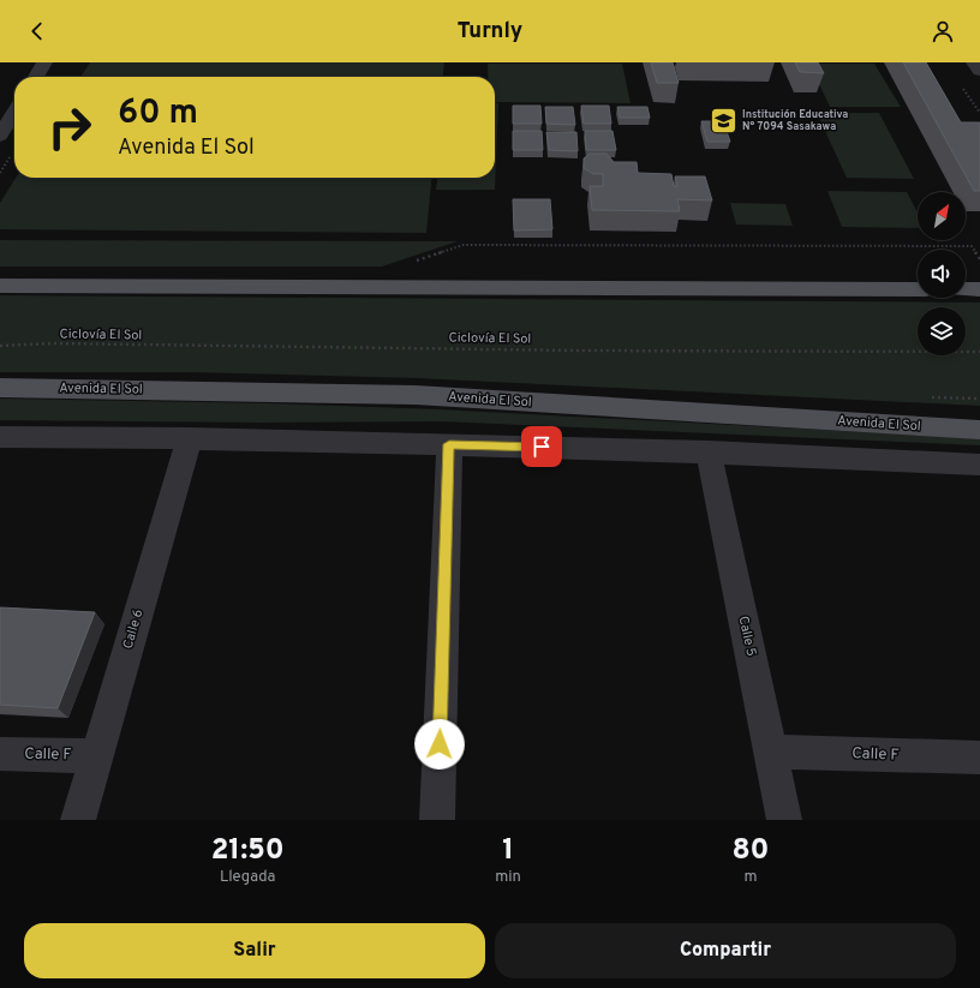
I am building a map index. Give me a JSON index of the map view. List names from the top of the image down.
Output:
{
  "streets": {
    "main road": ["Avenida El Sol"],
    "street": ["Calle 6", "Calle 5", "Calle F"],
    "path": ["Ciclovía El Sol"]
  },
  "crossings": [
    ["Calle 6", "Calle F"],
    ["Calle 5", "Calle F"]
  ],
  "places": {
    "school or university": ["Institución Educativa N° 7094 Sasakawa"]
  },
  "north": "top right",
  "page": {
    "header": "Turnly",
    "turn": ["60 m", "Avenida El Sol"],
    "eta": [
      "21:50",
      "Llegada",
      "1",
      "min",
      "80",
      "m"
    ],
    "buttons": ["Salir", "Compartir"]
  }
}
